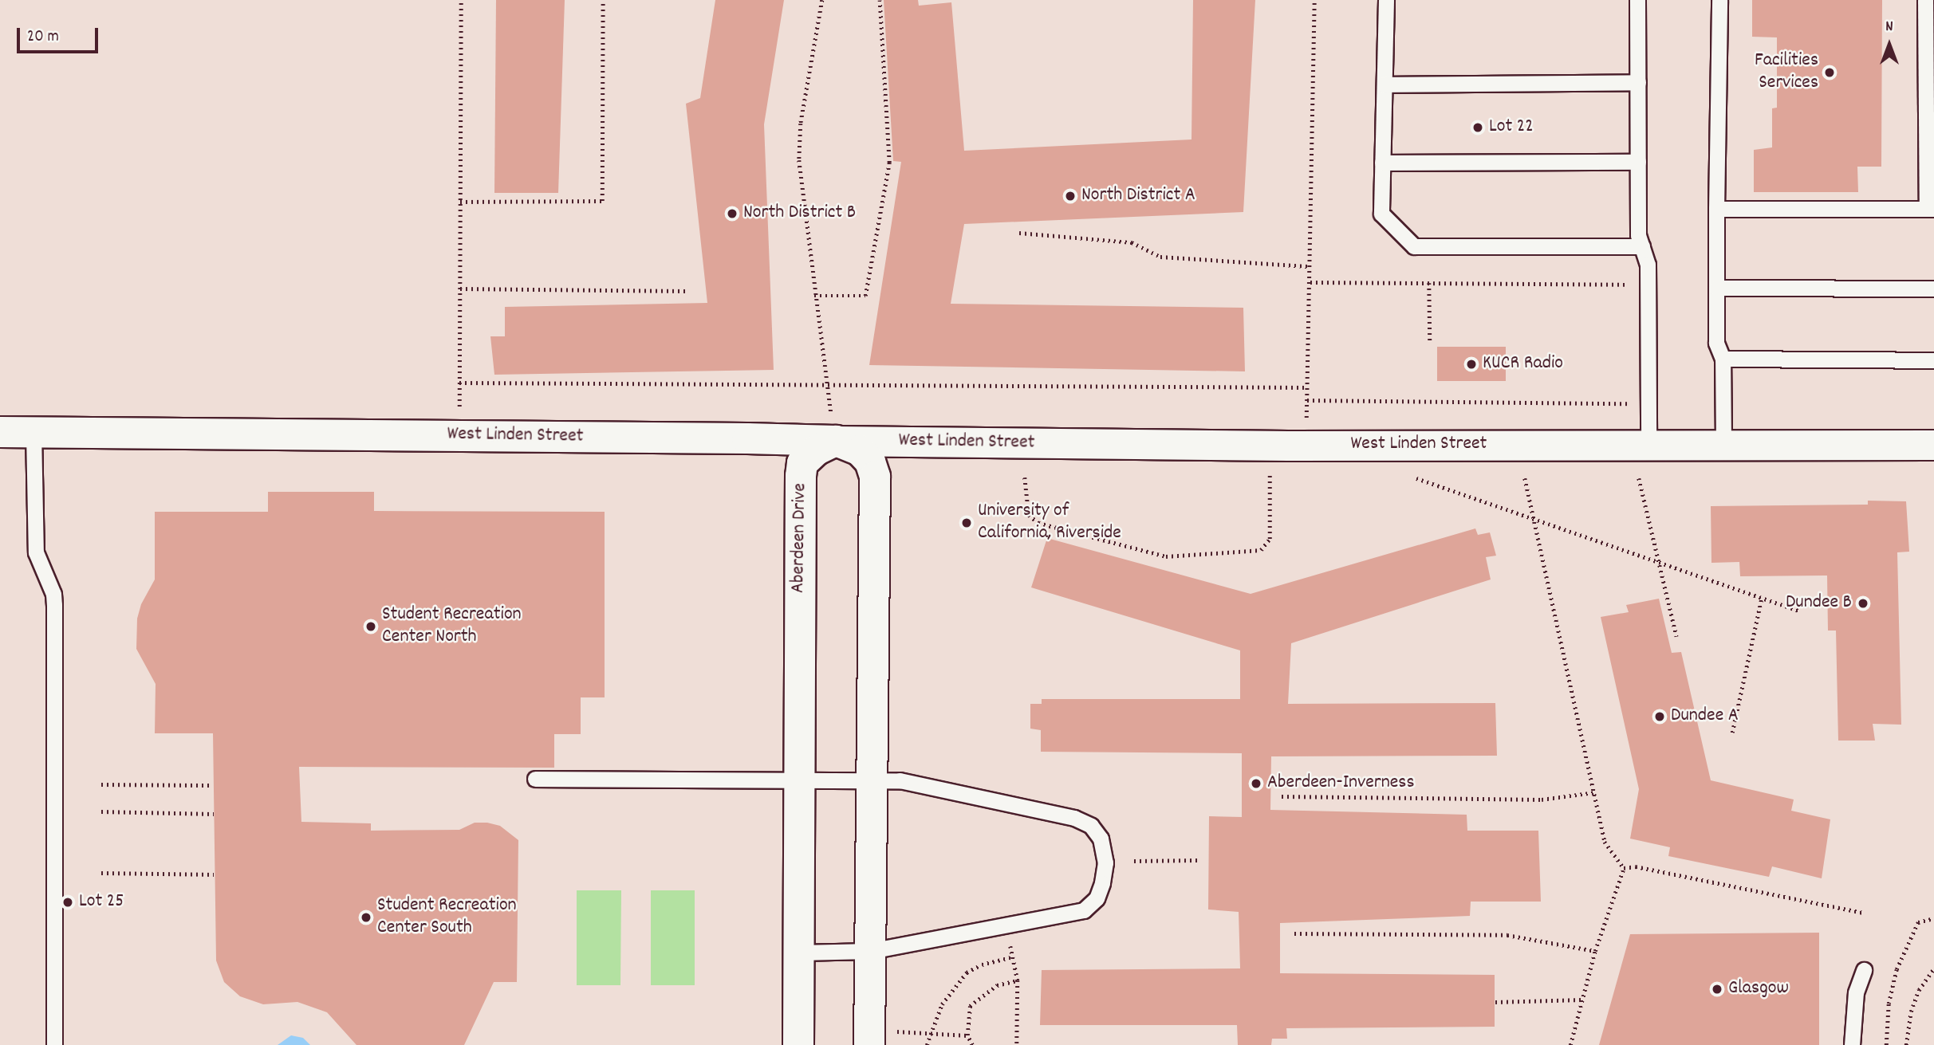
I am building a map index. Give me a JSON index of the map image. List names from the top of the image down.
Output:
{
  "streets": {
    "street": ["West Linden Street", "Aberdeen Drive"]
  },
  "crossings": [
    ["West Linden Street", "Aberdeen Drive"]
  ],
  "places": [
    "Facilities Services",
    "Lot 22",
    "North District A",
    "North District B",
    "KUCR Radio",
    "University of California, Riverside",
    "Dundee B",
    "Student Recreation Center North",
    "Dundee A",
    "Aberdeen-Inverness",
    "Lot 25",
    "Student Recreation Center South",
    "Glasgow"
  ],
  "scale_bar": "20 m",
  "north": "top"
}
